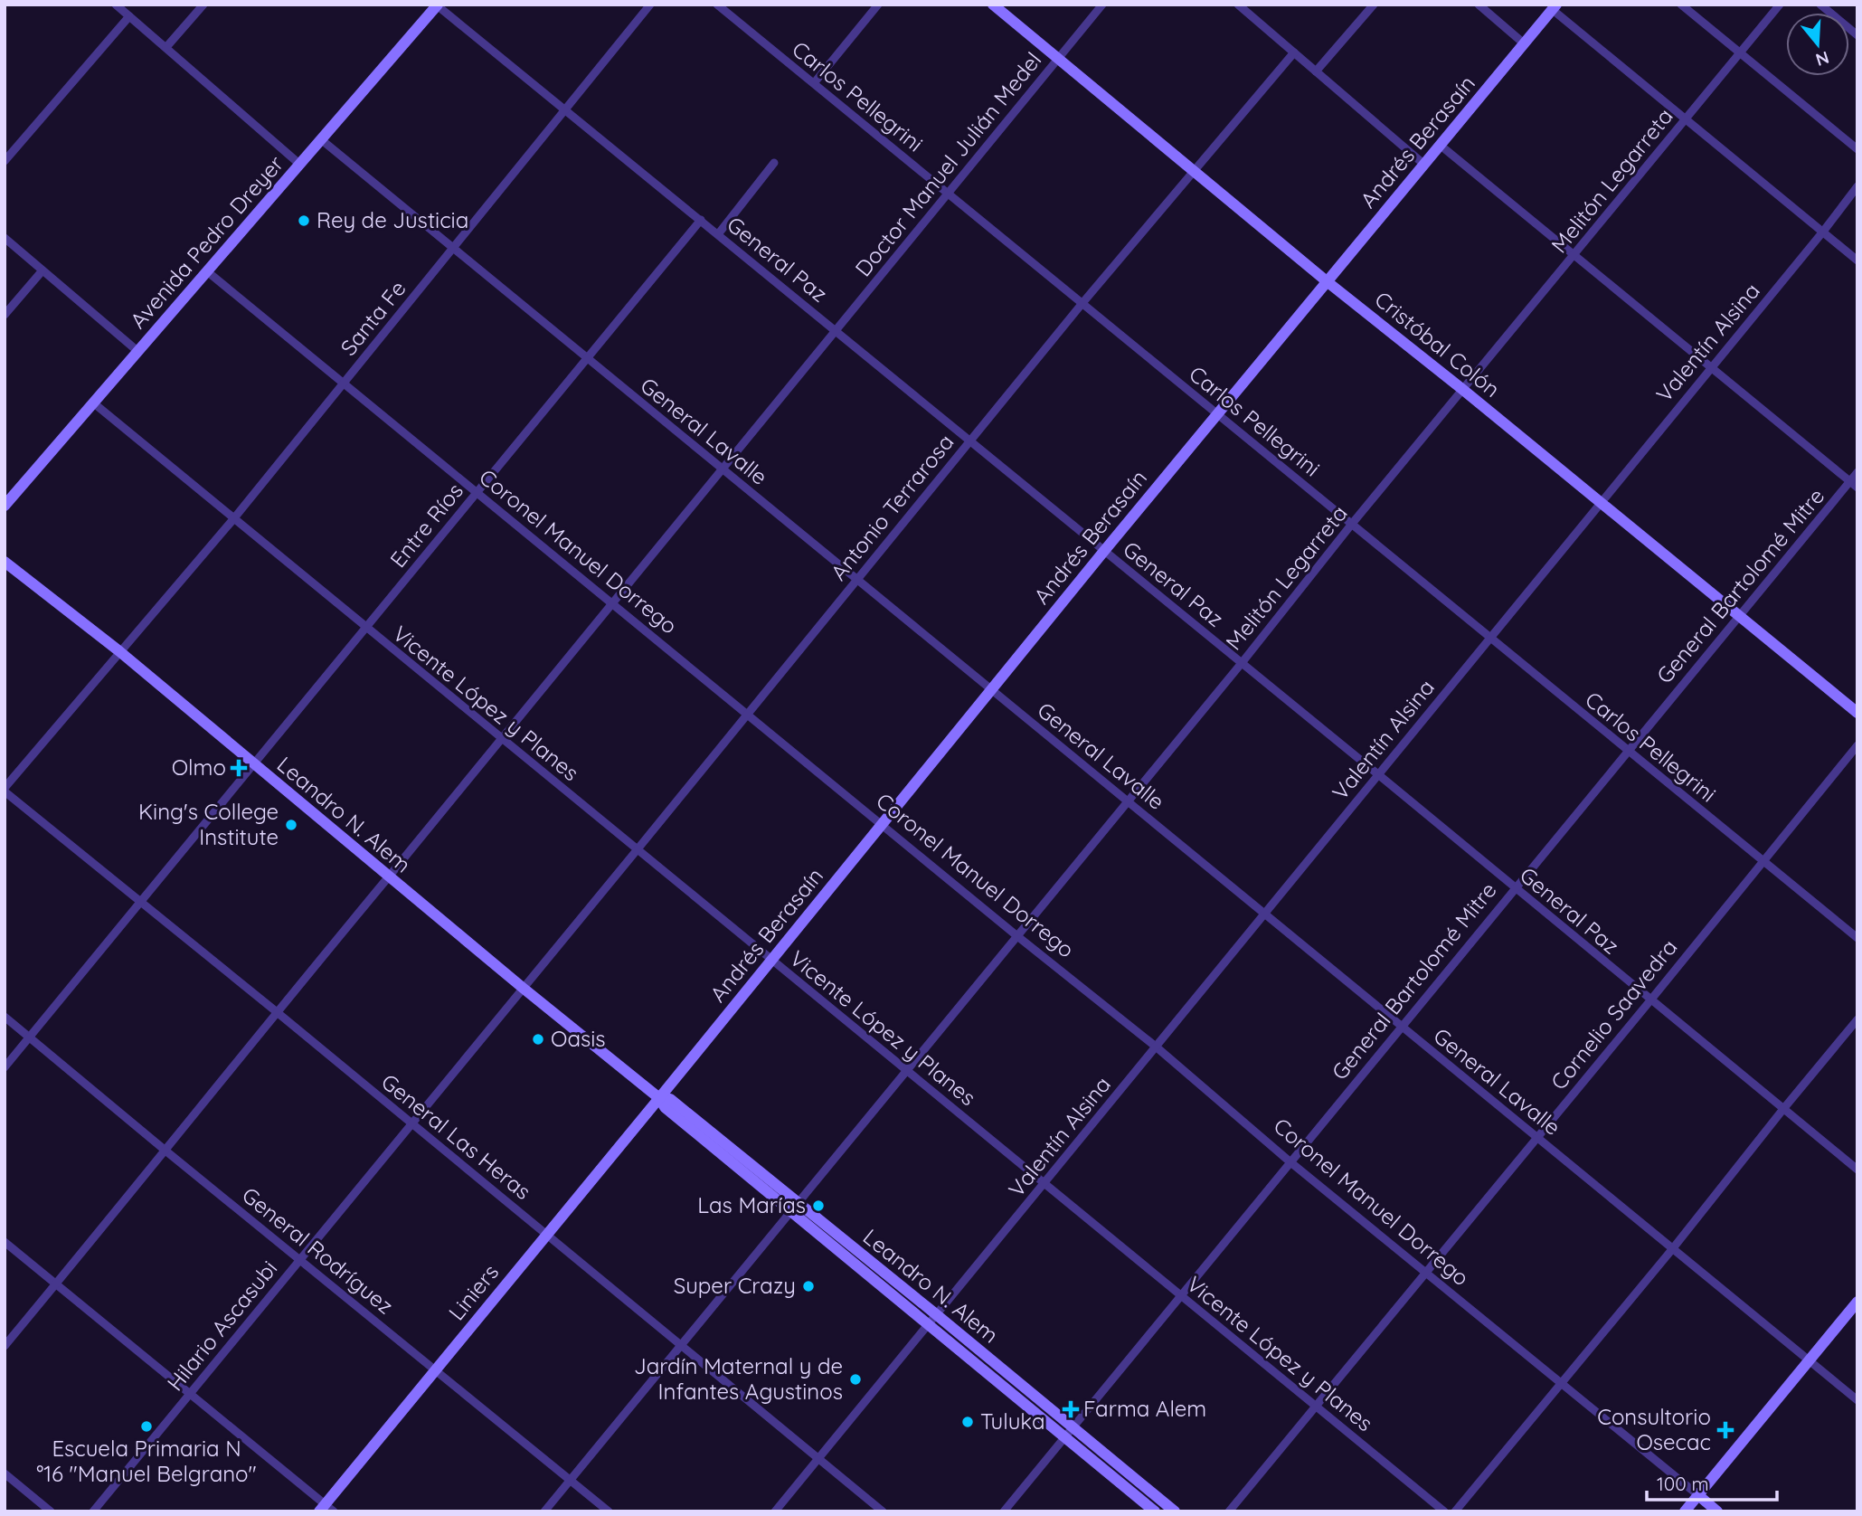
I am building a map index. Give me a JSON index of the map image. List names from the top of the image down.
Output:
{
  "streets": {
    "street": [
      "Carlos Pellegrini",
      "Andrés Berasaín",
      "Doctor Manuel Julián Medel",
      "Melitón Legarreta",
      "Avenida Pedro Dreyer",
      "General Paz",
      "Santa Fe",
      "Valentín Alsina",
      "Cristóbal Colón",
      "General Lavalle",
      "Antonio Terrarosa",
      "Entre Ríos",
      "Coronel Manuel Dorrego",
      "General Bartolomé Mitre",
      "Vicente López y Planes",
      "Leandro N. Alem",
      "Cornelio Saavedra",
      "General Las Heras",
      "General Rodríguez",
      "Liniers",
      "Hilario Ascasubi"
    ]
  },
  "crossings": [
    ["Carlos Pellegrini", "Andrés Berasaín"],
    ["Carlos Pellegrini", "Doctor Manuel Julián Medel"],
    ["Carlos Pellegrini", "Melitón Legarreta"],
    ["Carlos Pellegrini", "Valentín Alsina"],
    ["Carlos Pellegrini", "Antonio Terrarosa"],
    ["Carlos Pellegrini", "General Bartolomé Mitre"],
    ["Carlos Pellegrini", "Cornelio Saavedra"],
    ["Andrés Berasaín", "General Paz"],
    ["Andrés Berasaín", "Cristóbal Colón"],
    ["Andrés Berasaín", "General Lavalle"],
    ["Andrés Berasaín", "Coronel Manuel Dorrego"],
    ["Andrés Berasaín", "Vicente López y Planes"],
    ["Andrés Berasaín", "Leandro N. Alem"],
    ["Andrés Berasaín", "Liniers"],
    ["Doctor Manuel Julián Medel", "General Paz"],
    ["Doctor Manuel Julián Medel", "Cristóbal Colón"],
    ["Doctor Manuel Julián Medel", "General Lavalle"],
    ["Doctor Manuel Julián Medel", "Coronel Manuel Dorrego"],
    ["Doctor Manuel Julián Medel", "Vicente López y Planes"],
    ["Doctor Manuel Julián Medel", "Leandro N. Alem"],
    ["Doctor Manuel Julián Medel", "General Las Heras"],
    ["Doctor Manuel Julián Medel", "General Rodríguez"],
    ["Melitón Legarreta", "General Paz"],
    ["Melitón Legarreta", "Cristóbal Colón"],
    ["Melitón Legarreta", "General Lavalle"],
    ["Melitón Legarreta", "Coronel Manuel Dorrego"],
    ["Melitón Legarreta", "Vicente López y Planes"],
    ["Melitón Legarreta", "Leandro N. Alem"],
    ["Melitón Legarreta", "General Las Heras"],
    ["Melitón Legarreta", "General Rodríguez"],
    ["Avenida Pedro Dreyer", "General Paz"],
    ["Avenida Pedro Dreyer", "General Lavalle"],
    ["Avenida Pedro Dreyer", "Coronel Manuel Dorrego"],
    ["Avenida Pedro Dreyer", "Vicente López y Planes"],
    ["General Paz", "Santa Fe"],
    ["General Paz", "Valentín Alsina"],
    ["General Paz", "Antonio Terrarosa"],
    ["General Paz", "Entre Ríos"],
    ["General Paz", "General Bartolomé Mitre"],
    ["General Paz", "Cornelio Saavedra"],
    ["Santa Fe", "General Lavalle"],
    ["Santa Fe", "Coronel Manuel Dorrego"],
    ["Santa Fe", "Vicente López y Planes"],
    ["Santa Fe", "Leandro N. Alem"],
    ["Santa Fe", "General Las Heras"],
    ["Valentín Alsina", "Cristóbal Colón"],
    ["Valentín Alsina", "General Lavalle"],
    ["Valentín Alsina", "Coronel Manuel Dorrego"],
    ["Valentín Alsina", "Vicente López y Planes"],
    ["Valentín Alsina", "Leandro N. Alem"],
    ["Valentín Alsina", "General Las Heras"],
    ["Cristóbal Colón", "Antonio Terrarosa"],
    ["Cristóbal Colón", "General Bartolomé Mitre"],
    ["General Lavalle", "Antonio Terrarosa"],
    ["General Lavalle", "Entre Ríos"],
    ["General Lavalle", "General Bartolomé Mitre"],
    ["General Lavalle", "Cornelio Saavedra"],
    ["Antonio Terrarosa", "Coronel Manuel Dorrego"],
    ["Antonio Terrarosa", "Vicente López y Planes"],
    ["Antonio Terrarosa", "Leandro N. Alem"],
    ["Antonio Terrarosa", "Hilario Ascasubi"],
    ["Entre Ríos", "Coronel Manuel Dorrego"],
    ["Entre Ríos", "Vicente López y Planes"],
    ["Entre Ríos", "Leandro N. Alem"],
    ["Entre Ríos", "General Las Heras"],
    ["Entre Ríos", "General Rodríguez"],
    ["Coronel Manuel Dorrego", "General Bartolomé Mitre"],
    ["Coronel Manuel Dorrego", "Cornelio Saavedra"],
    ["General Bartolomé Mitre", "Vicente López y Planes"],
    ["General Bartolomé Mitre", "Leandro N. Alem"],
    ["Vicente López y Planes", "Cornelio Saavedra"],
    ["Leandro N. Alem", "Liniers"],
    ["Leandro N. Alem", "Hilario Ascasubi"],
    ["General Las Heras", "Liniers"],
    ["General Las Heras", "Hilario Ascasubi"],
    ["General Rodríguez", "Liniers"],
    ["General Rodríguez", "Hilario Ascasubi"]
  ],
  "places": {
    "other": [
      "Rey de Justicia",
      "King's College Institute",
      "Oasis",
      "Las Marías",
      "Super Crazy",
      "Jardín Maternal y de Infantes Agustinos",
      "Tuluka",
      "Escuela Primaria N °16 \"Manuel Belgrano\""
    ],
    "health": ["Olmo", "Farma Alem", "Consultorio Osecac"]
  },
  "scale_bar": "100 m",
  "north": "bottom"
}
